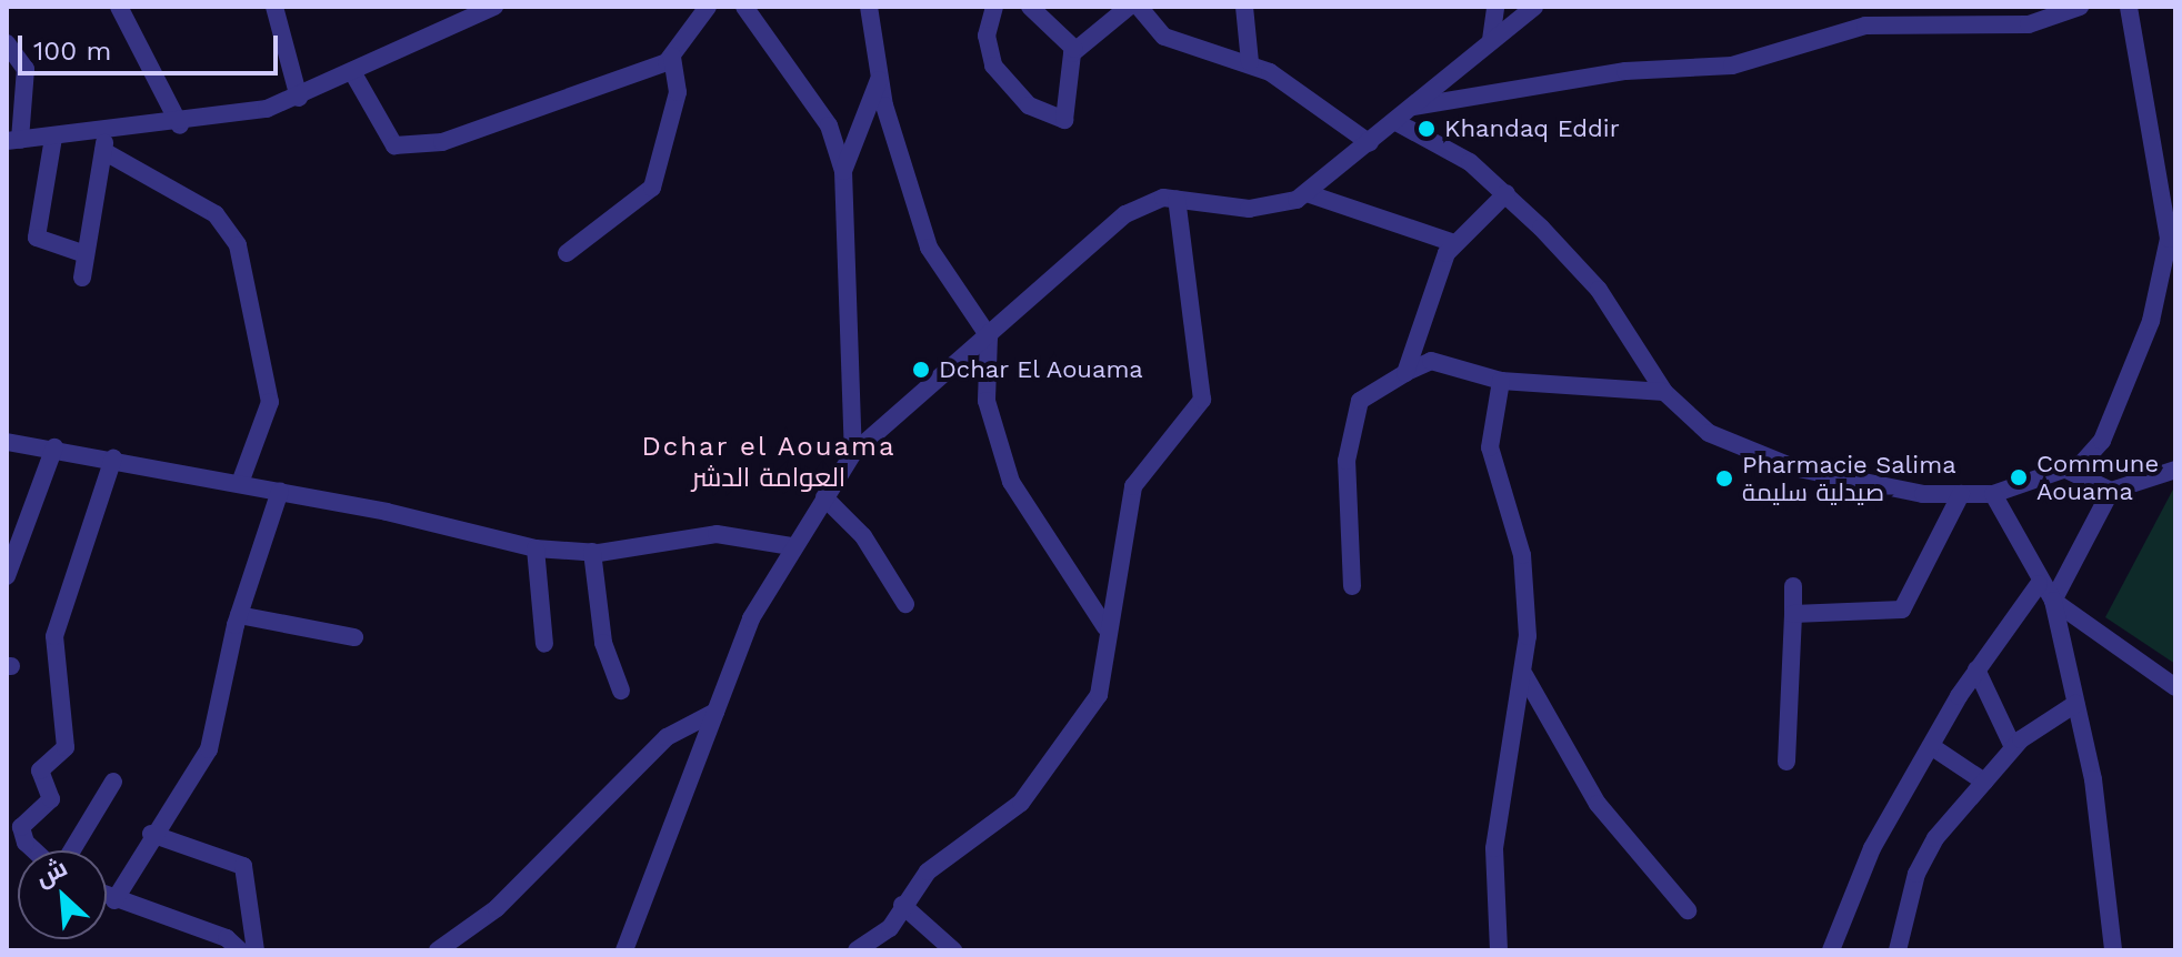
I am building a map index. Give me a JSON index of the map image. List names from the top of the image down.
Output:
{
  "districts": ["Dchar el Aouama العوامة الدشر"],
  "places": [
    "Khandaq Eddir",
    "Dchar El Aouama",
    "Commune Aouama",
    "Pharmacie Salima صيدلية سليمة"
  ],
  "scale_bar": "100 m",
  "north": "top left"
}
